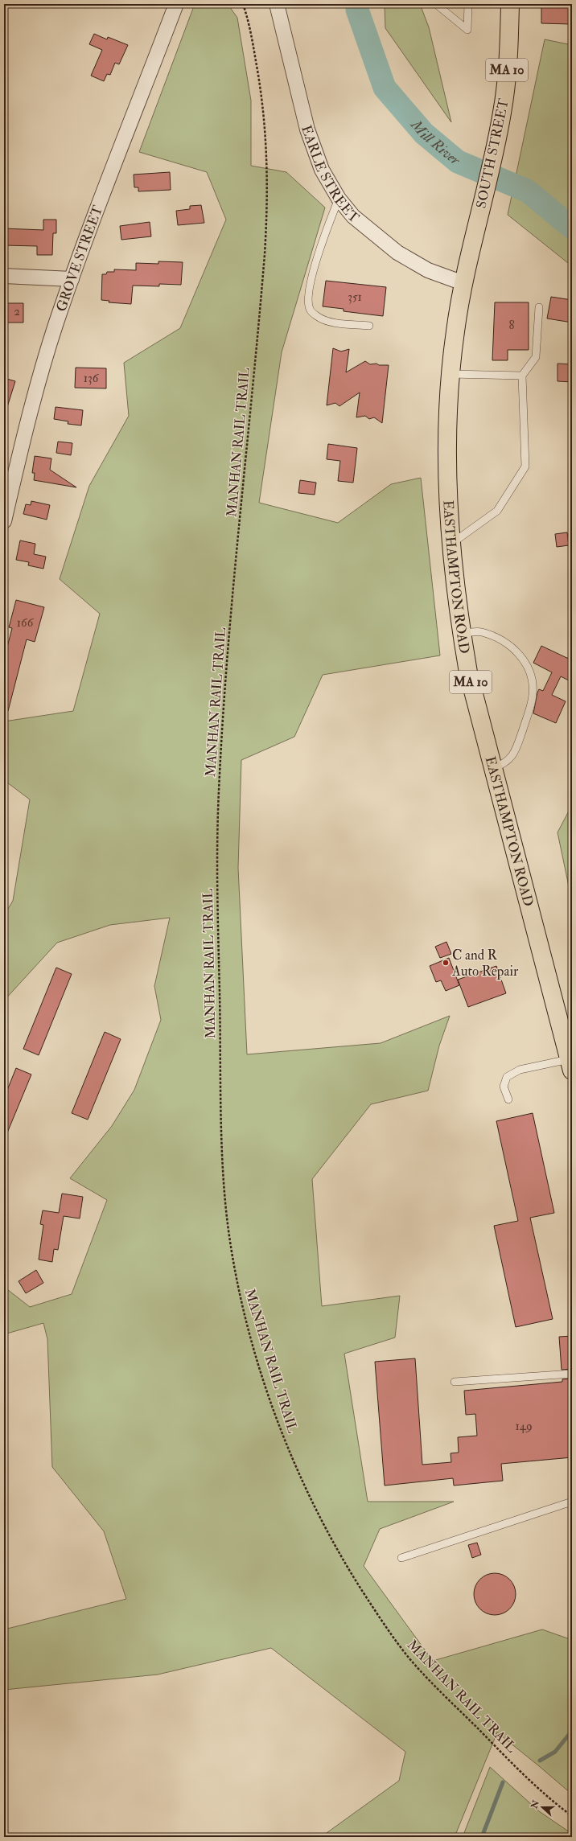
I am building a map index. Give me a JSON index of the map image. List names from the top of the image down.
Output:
{
  "streets": {
    "main road": ["MA 10", "SOUTH STREET", "EASTHAMPTON ROAD"],
    "street": ["EARLE STREET", "GROVE STREET"],
    "path": ["MANHAN RAIL TRAIL"]
  },
  "crossings": [
    ["SOUTH STREET", "EARLE STREET"],
    ["SOUTH STREET", "EASTHAMPTON ROAD"],
    ["EARLE STREET", "EASTHAMPTON ROAD"]
  ],
  "water": ["Mill River"],
  "places": ["C and R Auto Repair"],
  "house_numbers": [
    "351",
    "2",
    "8",
    "136",
    "166",
    "149"
  ],
  "north": "left"
}
